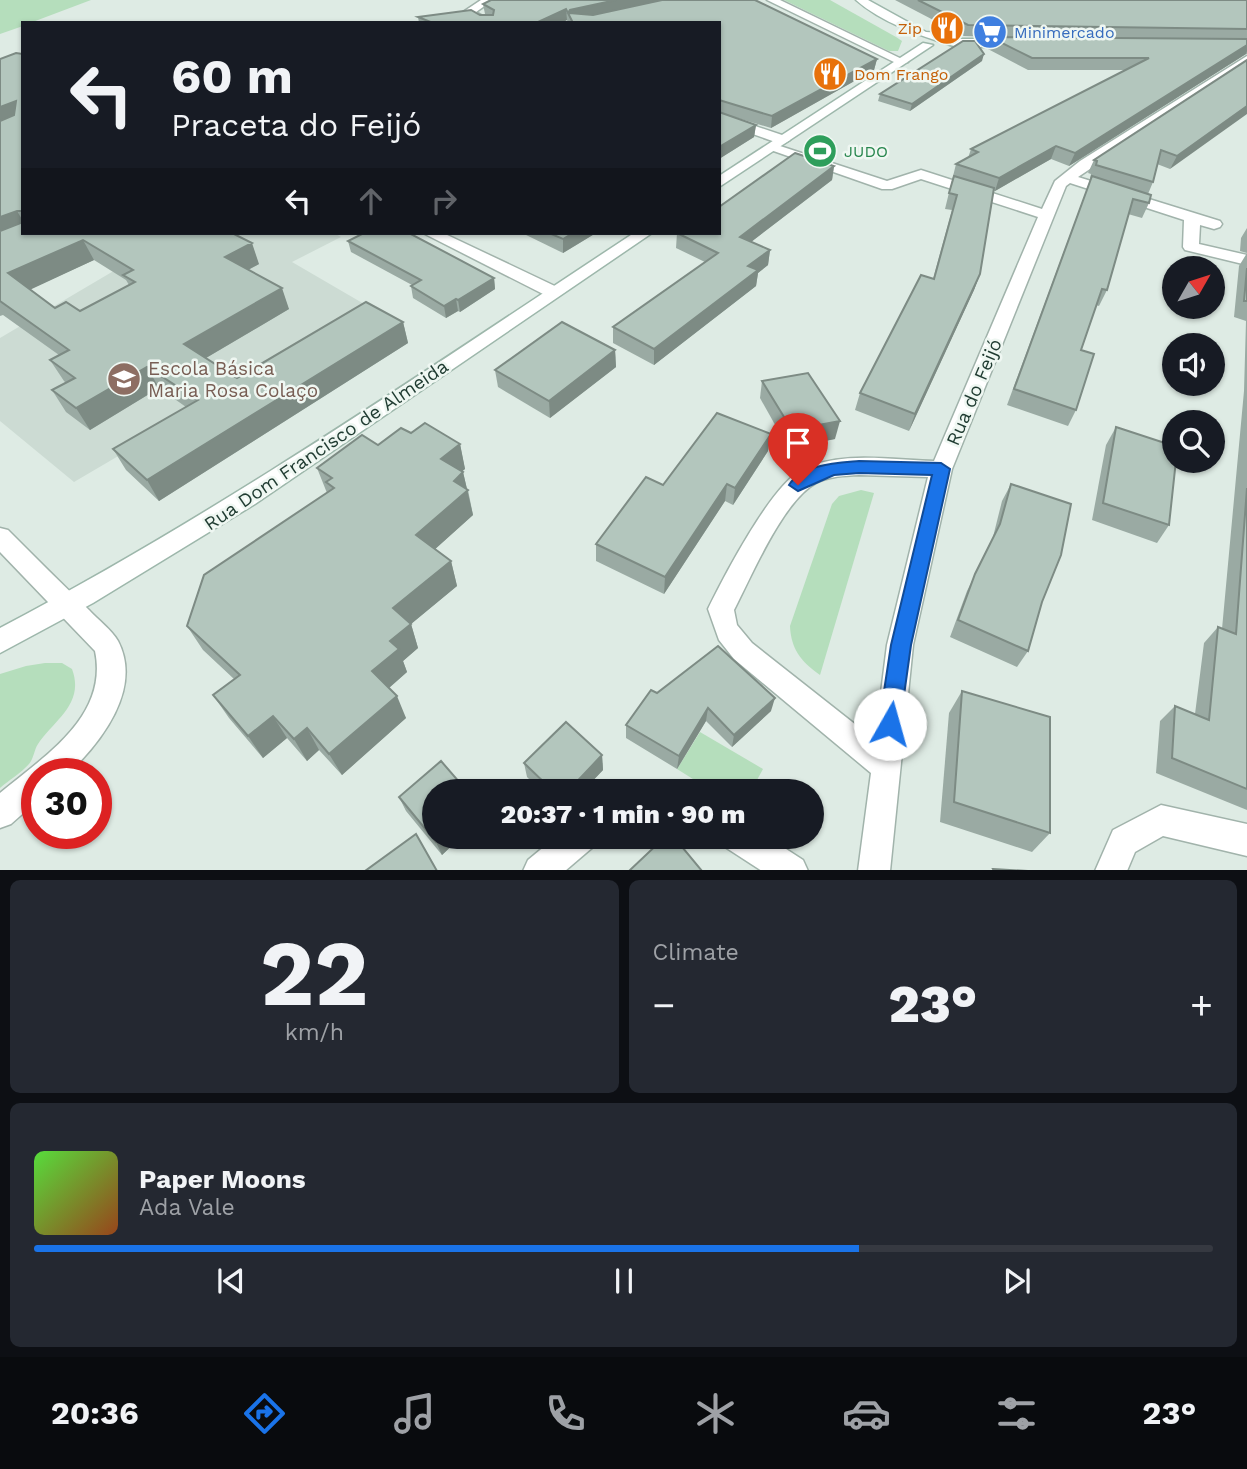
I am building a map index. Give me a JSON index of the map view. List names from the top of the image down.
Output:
{
  "streets": {
    "street": ["Rua do Feijó", "Rua Dom Francisco de Almeida"]
  },
  "places": {
    "restaurant": ["Zip", "Dom Frango"],
    "supermarket": ["Minimercado"],
    "sports": ["JUDO"],
    "school or university": ["Escola Básica Maria Rosa Colaço"]
  },
  "north": "top right",
  "page": {
    "turn": ["60 m", "Praceta do Feijó"],
    "limit": "30",
    "trip": "20:37 · 1 min · 90 m",
    "tile": [
      ["22", "km/h"],
      "Climate"
    ],
    "heat": ["−", "23°", "+"],
    "song": ["Paper Moons", "Ada Vale"],
    "tabs": ["20:36", "23°"]
  }
}
